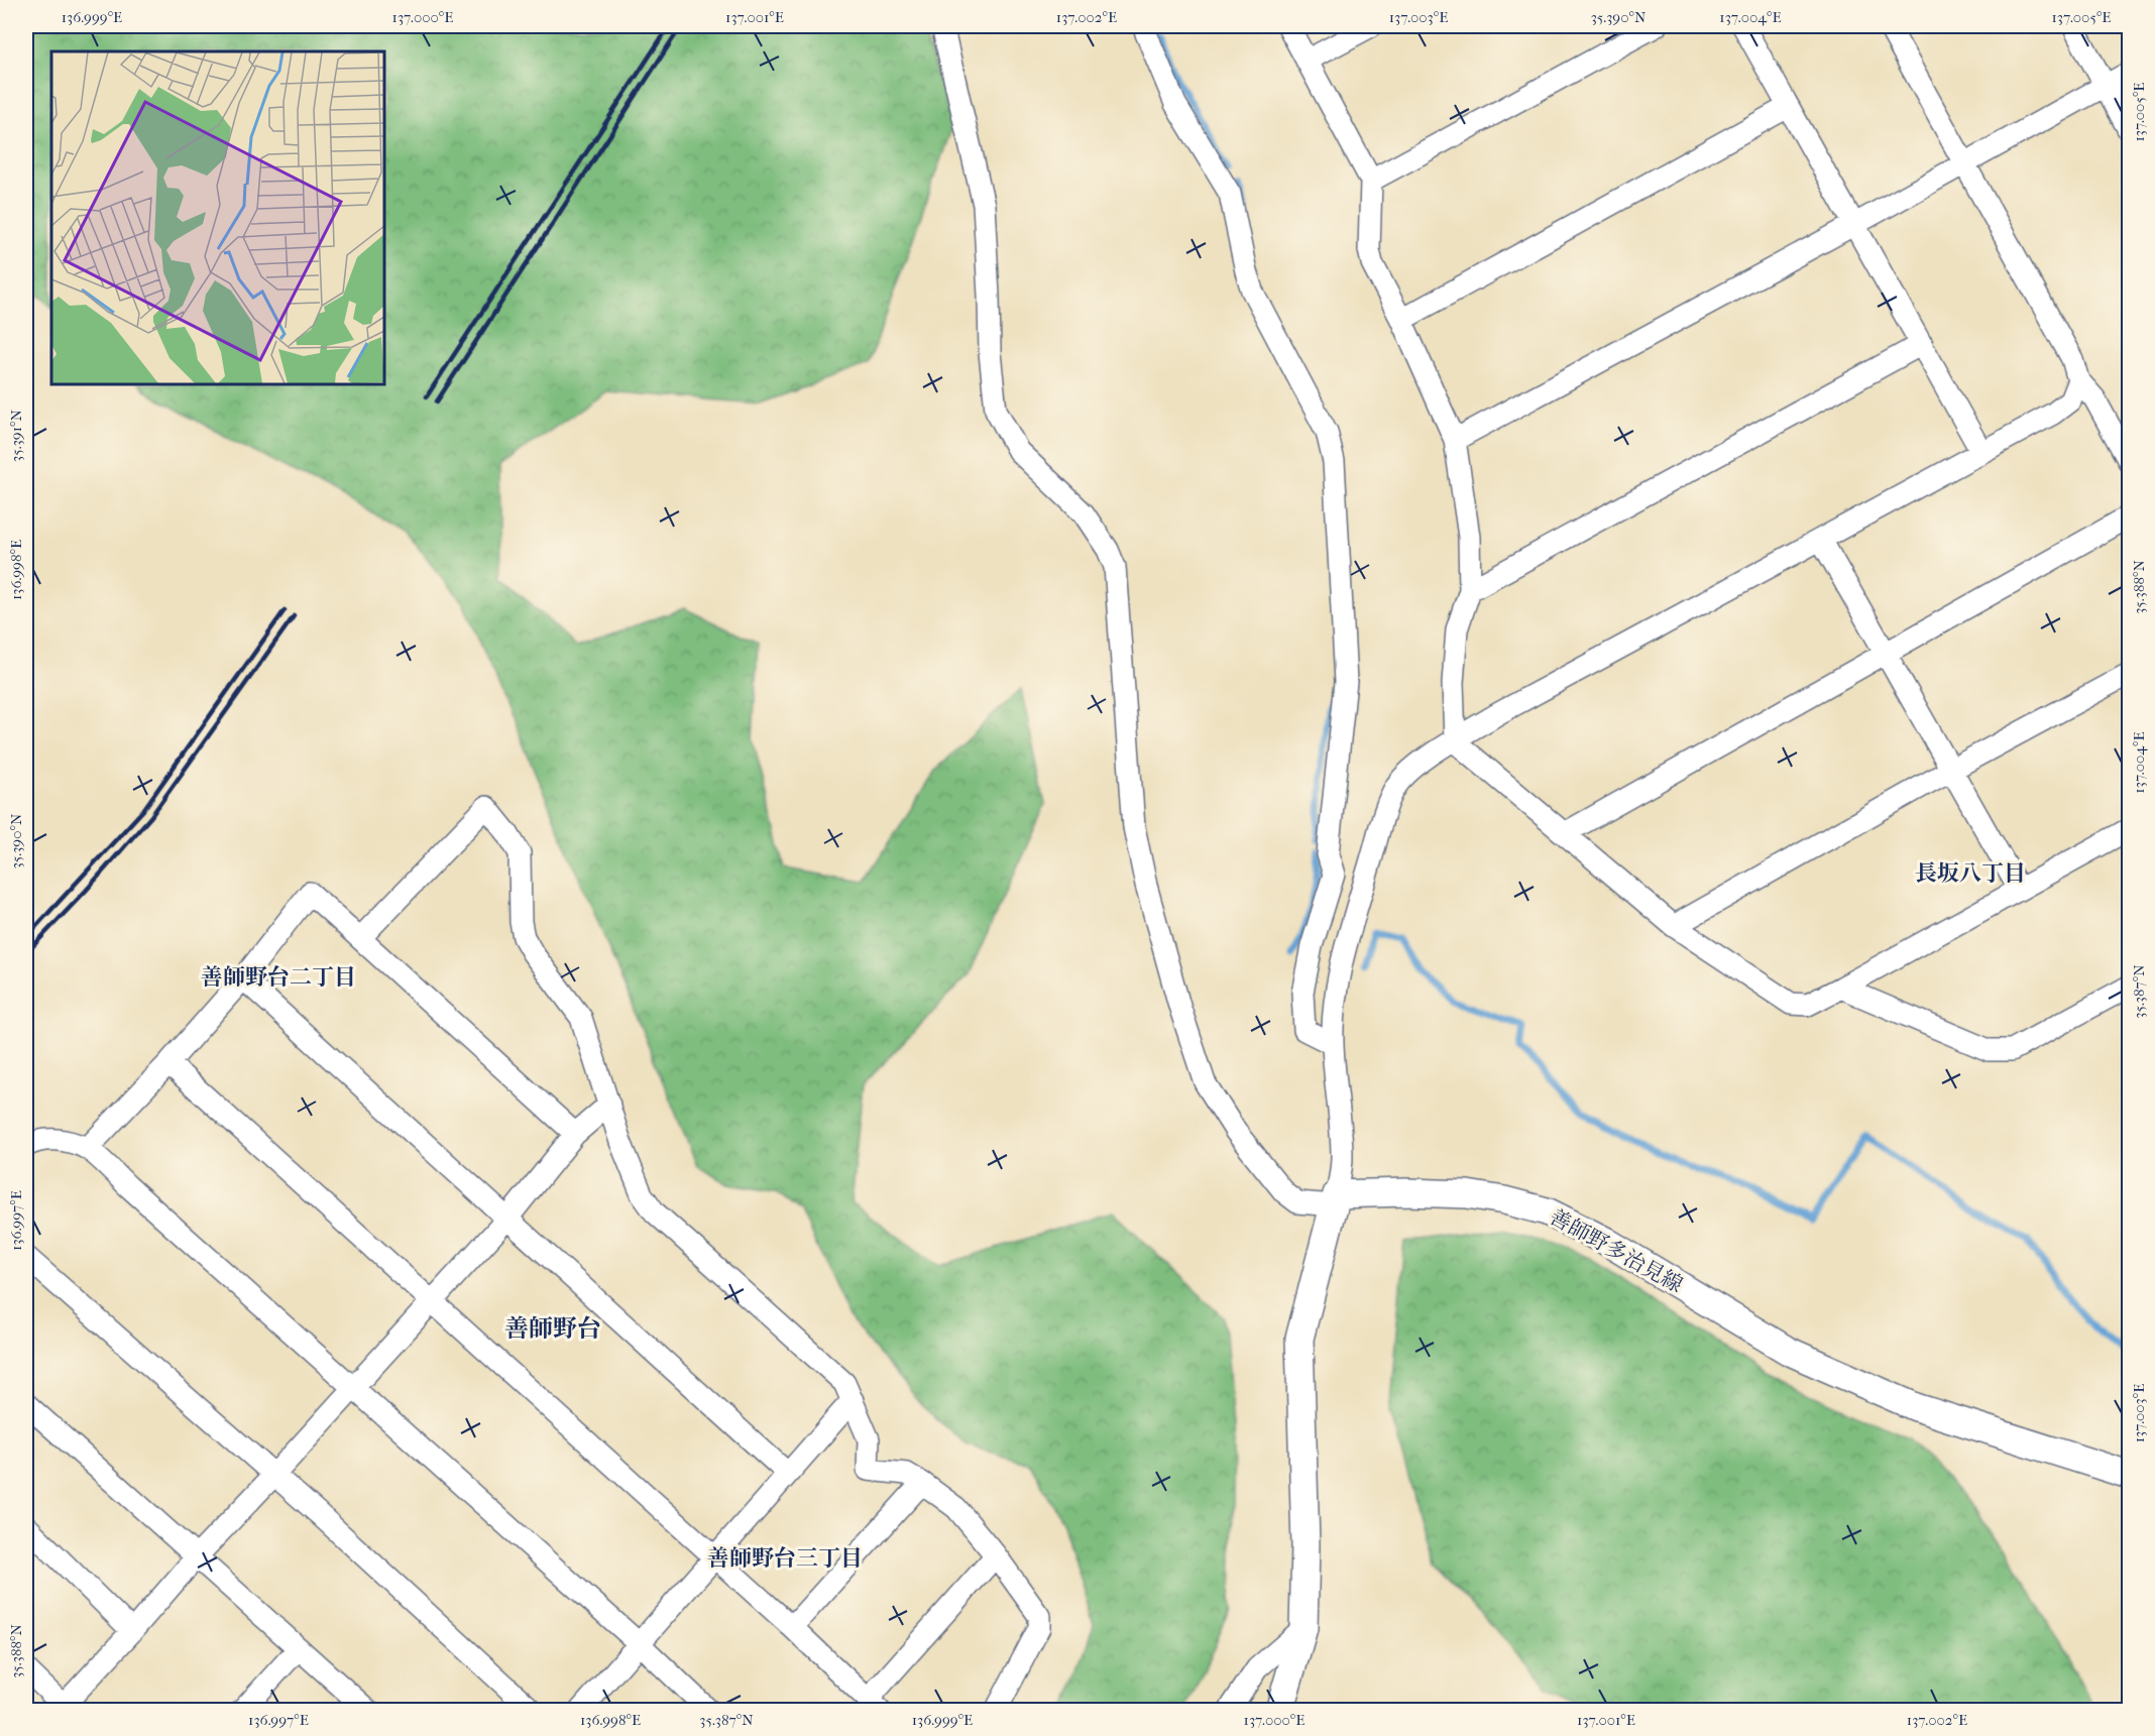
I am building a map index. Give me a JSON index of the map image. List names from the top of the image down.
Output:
{
  "streets": {
    "main road": ["善師野多治見線"]
  },
  "districts": [
    "長坂八丁目",
    "善師野台二丁目",
    "善師野台",
    "善師野台三丁目"
  ],
  "coordinates": [
    "136.999°E",
    "137.000°E",
    "137.001°E",
    "137.002°E",
    "137.003°E",
    "35.390°N",
    "137.004°E",
    "137.005°E",
    "35.391°N",
    "136.998°E",
    "35.388°N",
    "35.387°N",
    "136.997°E"
  ]
}
